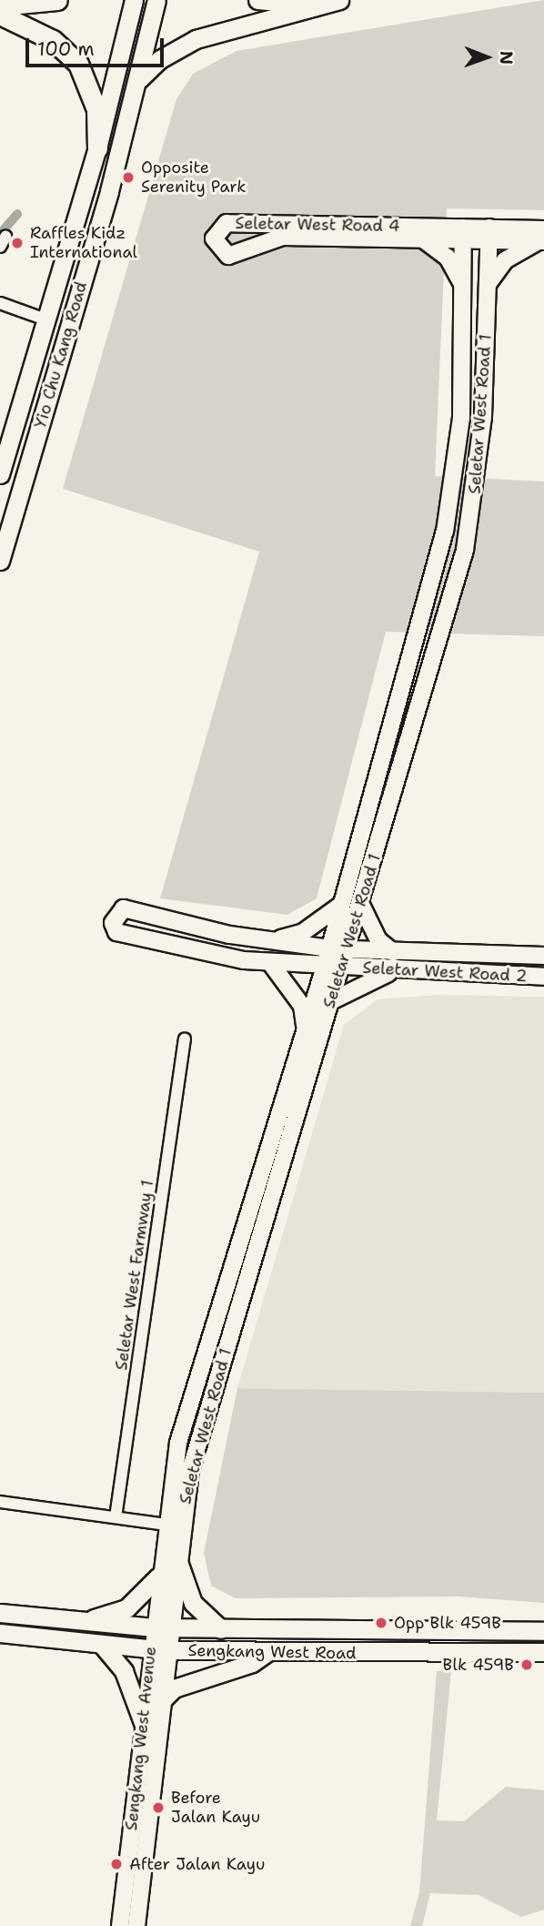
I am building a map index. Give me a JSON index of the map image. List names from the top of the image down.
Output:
{
  "streets": {
    "main road": [
      "Seletar West Road 4",
      "Yio Chu Kang Road",
      "Seletar West Road 1",
      "Seletar West Road 2",
      "Sengkang West Road",
      "Sengkang West Avenue"
    ],
    "street": ["Seletar West Farmway 1"]
  },
  "crossings": [
    ["Seletar West Road 4", "Seletar West Road 1"],
    ["Seletar West Road 1", "Seletar West Road 2"],
    ["Seletar West Road 1", "Sengkang West Road"],
    ["Seletar West Road 1", "Sengkang West Avenue"],
    ["Sengkang West Road", "Sengkang West Avenue"]
  ],
  "places": [
    "Opposite Serenity Park",
    "Raffles Kidz International",
    "Opp Blk 459B",
    "Blk 459B",
    "Before Jalan Kayu",
    "After Jalan Kayu"
  ],
  "scale_bar": "100 m",
  "north": "right"
}
